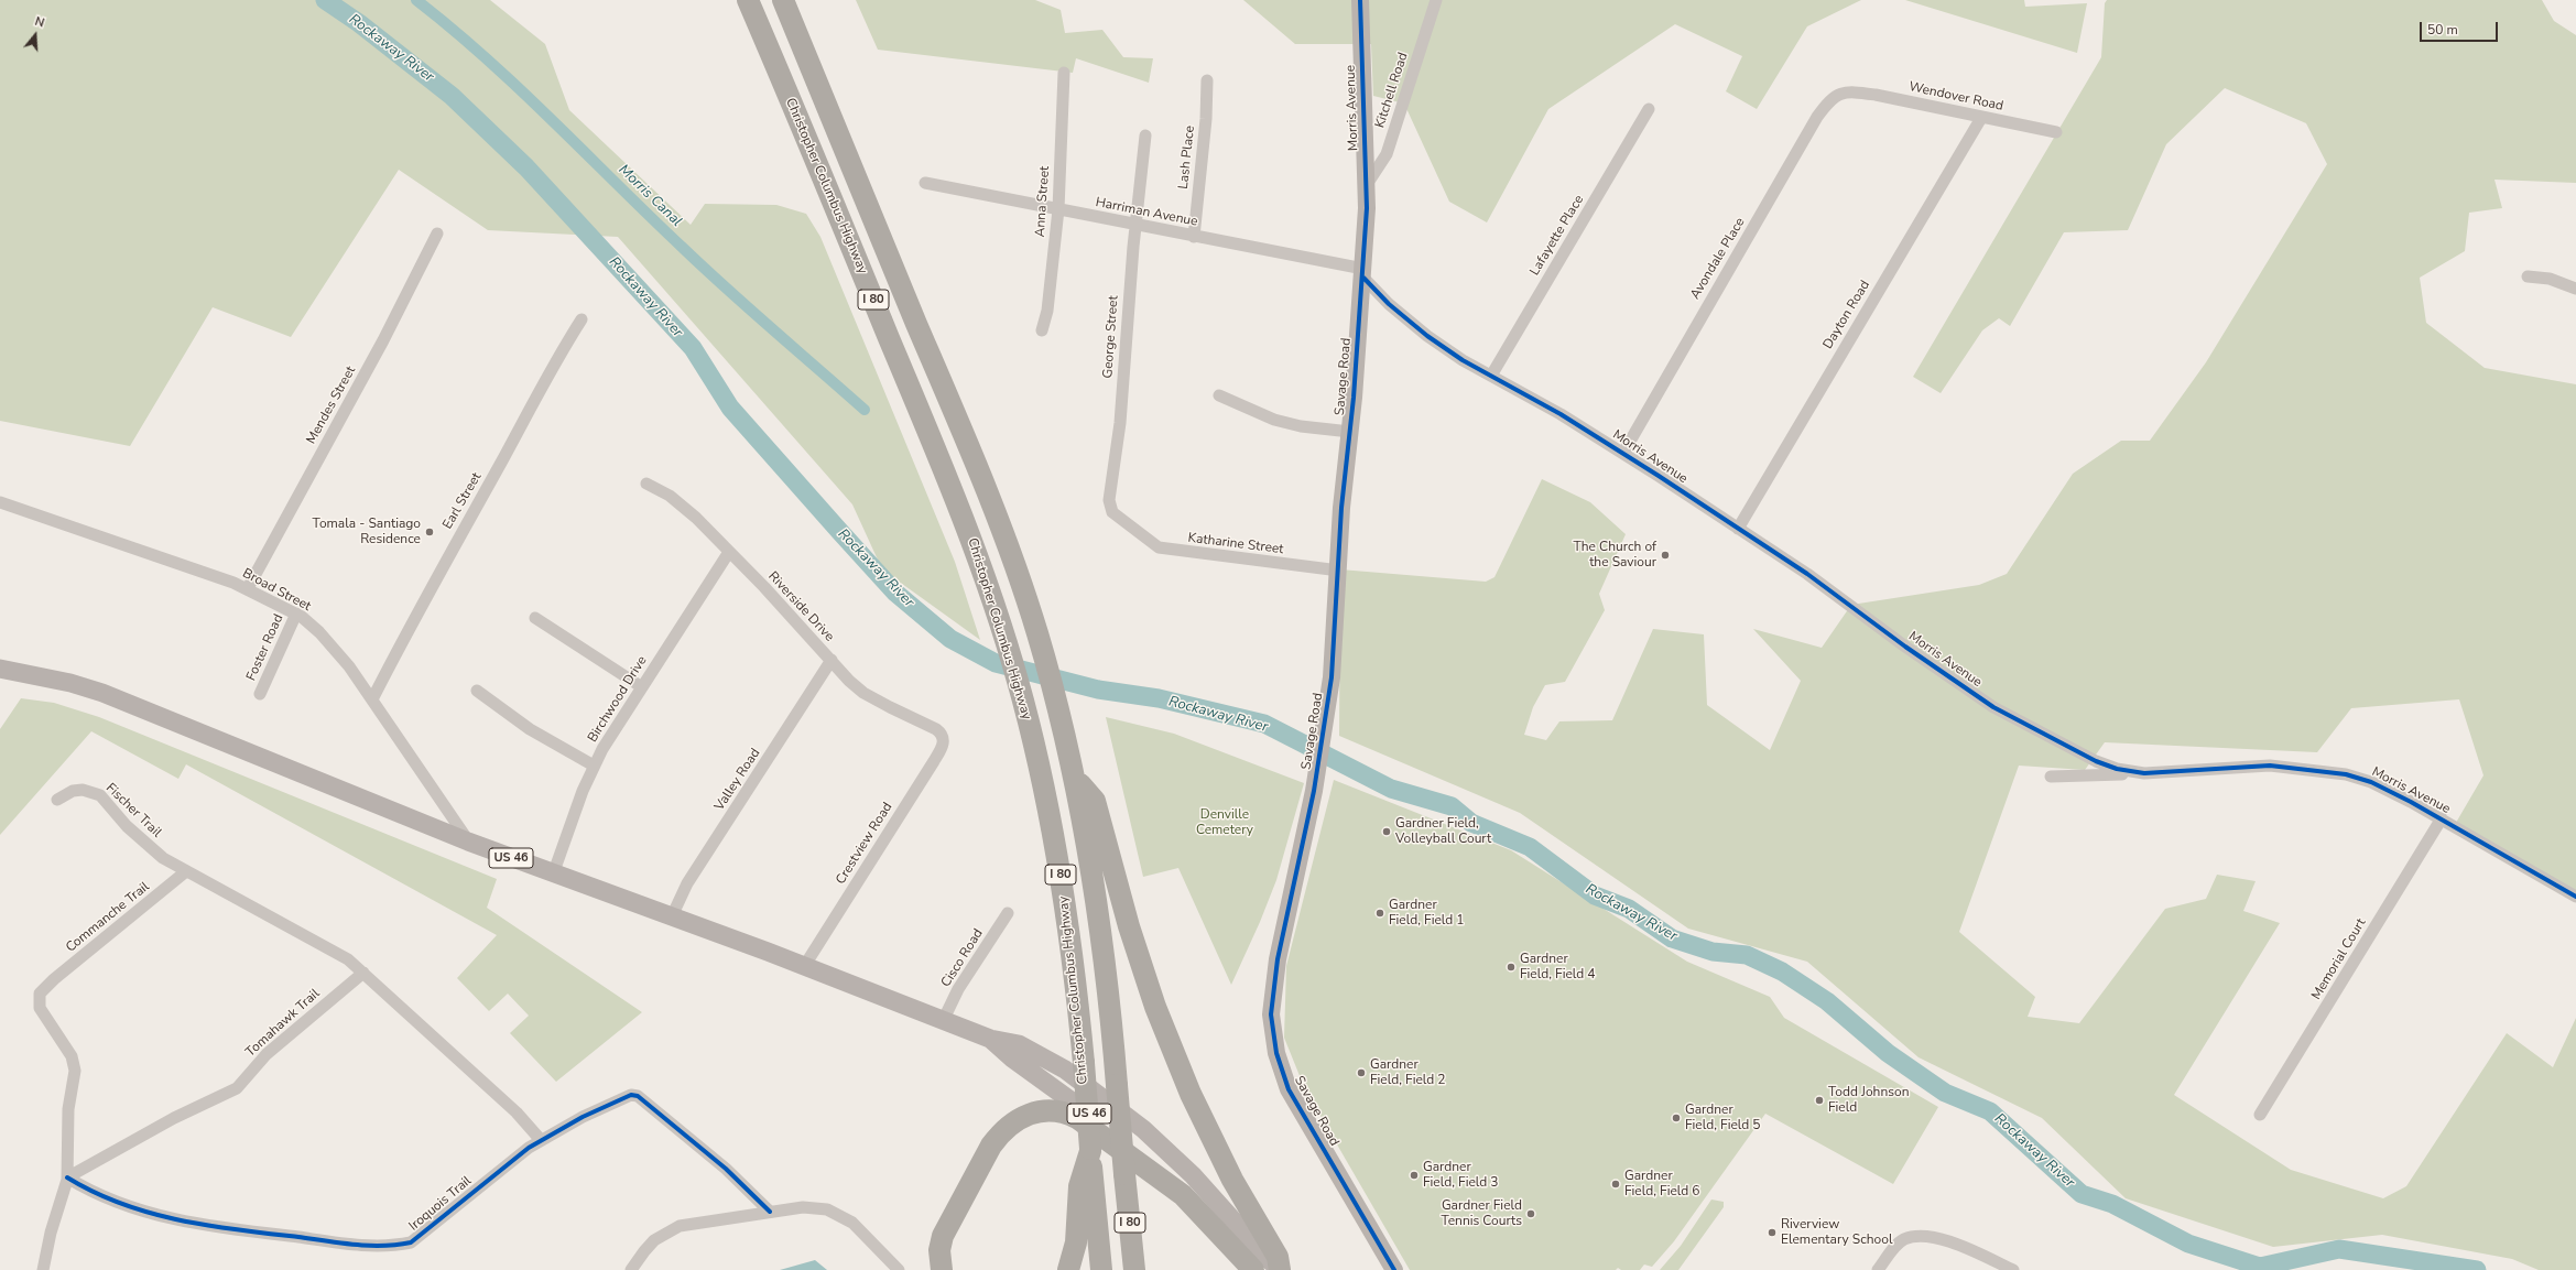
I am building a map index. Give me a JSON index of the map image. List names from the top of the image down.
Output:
{
  "streets": {
    "highway": ["Christopher Columbus Highway", "I 80", "US 46"],
    "street": [
      "Kitchell Road",
      "Wendover Road",
      "Morris Avenue",
      "Lash Place",
      "Anna Street",
      "Harriman Avenue",
      "Lafayette Place",
      "Avondale Place",
      "Dayton Road",
      "George Street",
      "Savage Road",
      "Mendes Street",
      "Earl Street",
      "Katharine Street",
      "Broad Street",
      "Riverside Drive",
      "Foster Road",
      "Birchwood Drive",
      "Valley Road",
      "Fischer Trail",
      "Crestview Road",
      "Commanche Trail",
      "Cisco Road",
      "Memorial Court",
      "Tomahawk Trail",
      "Iroquois Trail"
    ]
  },
  "crossings": [
    ["Kitchell Road", "Morris Avenue"],
    ["Wendover Road", "Avondale Place"],
    ["Wendover Road", "Dayton Road"],
    ["Morris Avenue", "Harriman Avenue"],
    ["Morris Avenue", "Lafayette Place"],
    ["Morris Avenue", "Avondale Place"],
    ["Morris Avenue", "Dayton Road"],
    ["Morris Avenue", "Savage Road"],
    ["Morris Avenue", "Memorial Court"],
    ["Lash Place", "Harriman Avenue"],
    ["Anna Street", "Harriman Avenue"],
    ["Harriman Avenue", "George Street"],
    ["Harriman Avenue", "Savage Road"],
    ["George Street", "Katharine Street"],
    ["Savage Road", "Katharine Street"],
    ["Mendes Street", "Broad Street"],
    ["Earl Street", "Broad Street"],
    ["Broad Street", "Foster Road"],
    ["Broad Street", "US 46"],
    ["Riverside Drive", "Birchwood Drive"],
    ["Riverside Drive", "Valley Road"],
    ["Riverside Drive", "Crestview Road"],
    ["Birchwood Drive", "US 46"],
    ["Valley Road", "US 46"],
    ["Fischer Trail", "Commanche Trail"],
    ["Crestview Road", "US 46"],
    ["US 46", "Cisco Road"],
    ["Commanche Trail", "Tomahawk Trail"],
    ["Commanche Trail", "Iroquois Trail"],
    ["Tomahawk Trail", "Iroquois Trail"]
  ],
  "water": ["Rockaway River", "Morris Canal"],
  "parks": ["Denville Cemetery"],
  "places": [
    "Tomala - Santiago Residence",
    "The Church of the Saviour",
    "Gardner Field, Volleyball Court",
    "Gardner Field, Field 1",
    "Gardner Field, Field 4",
    "Gardner Field, Field 2",
    "Todd Johnson Field",
    "Gardner Field, Field 5",
    "Gardner Field, Field 3",
    "Gardner Field, Field 6",
    "Gardner Field Tennis Courts",
    "Riverview Elementary School"
  ],
  "scale_bar": "50 m",
  "north": "top"
}
